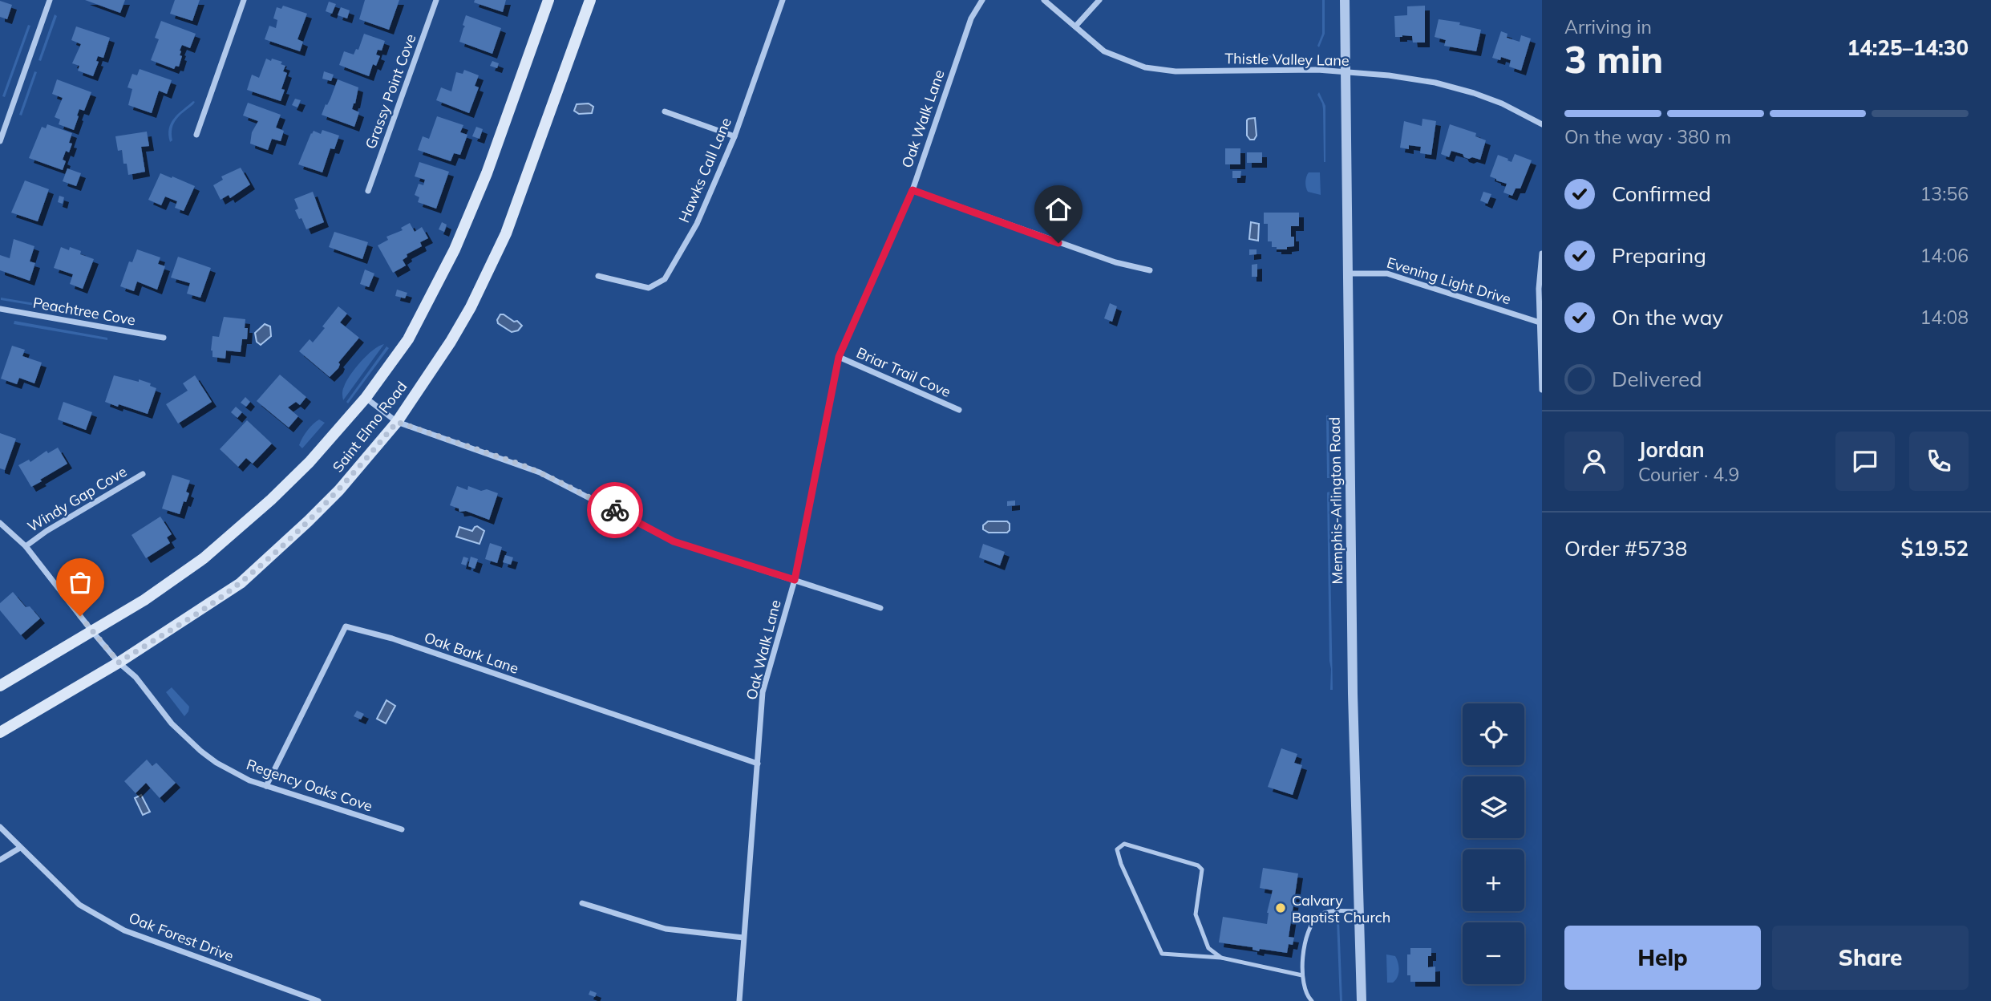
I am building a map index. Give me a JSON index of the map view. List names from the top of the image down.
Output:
{
  "streets": {
    "main road": ["Saint Elmo Road"],
    "street": [
      "Thistle Valley Lane",
      "Grassy Point Cove",
      "Oak Walk Lane",
      "Hawks Call Lane",
      "Evening Light Drive",
      "Peachtree Cove",
      "Briar Trail Cove",
      "Windy Gap Cove",
      "Memphis-Arlington Road",
      "Oak Bark Lane",
      "Regency Oaks Cove",
      "Oak Forest Drive"
    ]
  },
  "crossings": [
    ["Thistle Valley Lane", "Memphis-Arlington Road"],
    ["Oak Walk Lane", "Briar Trail Cove"],
    ["Oak Walk Lane", "Oak Bark Lane"],
    ["Evening Light Drive", "Memphis-Arlington Road"],
    ["Saint Elmo Road", "Regency Oaks Cove"],
    ["Windy Gap Cove", "Regency Oaks Cove"],
    ["Oak Bark Lane", "Regency Oaks Cove"]
  ],
  "places": ["Calvary Baptist Church"],
  "page": {
    "heading": ["3 min", "Arriving in", "14:25–14:30"],
    "panel": [
      "Jordan",
      "Courier · 4.9",
      "Order #5738",
      "$19.52"
    ],
    "bar": "On the way · 380 m",
    "list": [
      ["Confirmed", "13:56"],
      ["Preparing", "14:06"],
      ["On the way", "14:08"],
      "Delivered"
    ],
    "map_buttons": ["+", "−"],
    "buttons": ["Help", "Share"]
  }
}
